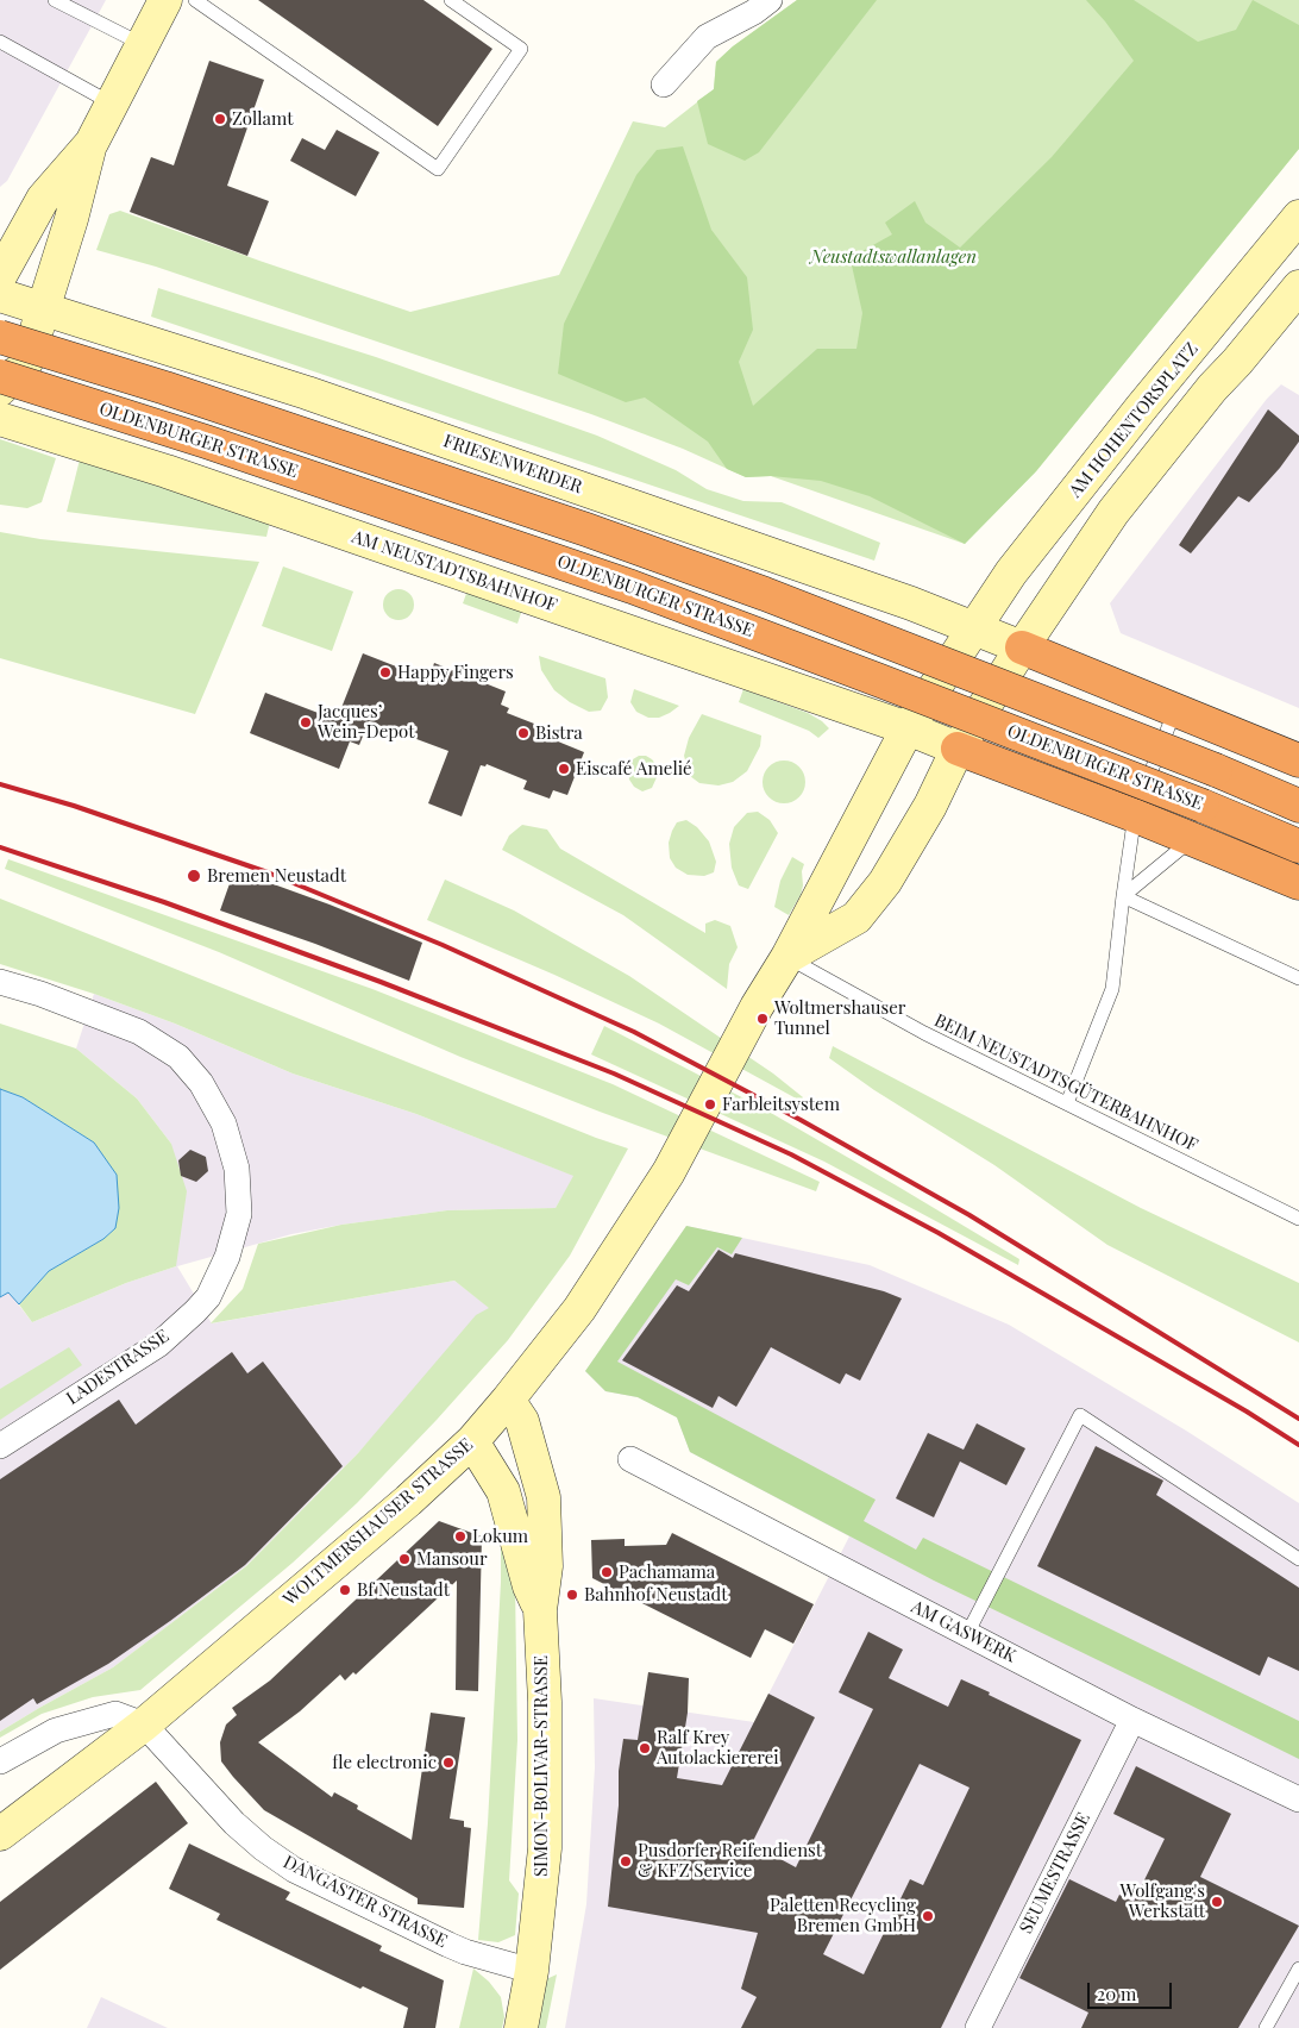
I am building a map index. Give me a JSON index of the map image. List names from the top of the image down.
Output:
{
  "streets": {
    "highway": ["OLDENBURGER STRASSE"],
    "street": [
      "AM HOHENTORSPLATZ",
      "FRIESENWERDER",
      "AM NEUSTADTSBAHNHOF",
      "LADESTRASSE",
      "WOLTMERSHAUSER STRASSE",
      "AM GASWERK",
      "SIMON-BOLIVAR-STRASSE",
      "SEUMESTRASSE",
      "DANGASTER STRASSE"
    ],
    "lane": ["BEIM NEUSTADTSGÜTERBAHNHOF"]
  },
  "crossings": [
    ["AM HOHENTORSPLATZ", "FRIESENWERDER"],
    ["AM HOHENTORSPLATZ", "AM NEUSTADTSBAHNHOF"],
    ["AM HOHENTORSPLATZ", "WOLTMERSHAUSER STRASSE"],
    ["FRIESENWERDER", "WOLTMERSHAUSER STRASSE"],
    ["AM NEUSTADTSBAHNHOF", "WOLTMERSHAUSER STRASSE"],
    ["BEIM NEUSTADTSGÜTERBAHNHOF", "WOLTMERSHAUSER STRASSE"],
    ["WOLTMERSHAUSER STRASSE", "SIMON-BOLIVAR-STRASSE"],
    ["WOLTMERSHAUSER STRASSE", "DANGASTER STRASSE"],
    ["AM GASWERK", "SEUMESTRASSE"],
    ["SIMON-BOLIVAR-STRASSE", "DANGASTER STRASSE"]
  ],
  "parks": ["Neustadtswallanlagen"],
  "places": [
    "Zollamt",
    "Happy Fingers",
    "Jacques’ Wein-Depot",
    "Bistra",
    "Eiscafé Amelié",
    "Bremen Neustadt",
    "Woltmershauser Tunnel",
    "Farbleitsystem",
    "Lokum",
    "Mansour",
    "Pachamama",
    "Bf Neustadt",
    "Bahnhof Neustadt",
    "Ralf Krey Autolackiererei",
    "fle electronic",
    "Pusdorfer Reifendienst & KFZ Service",
    "Wolfgang's Werkstatt",
    "Paletten Recycling Bremen GmbH"
  ],
  "scale_bar": "20 m"
}
